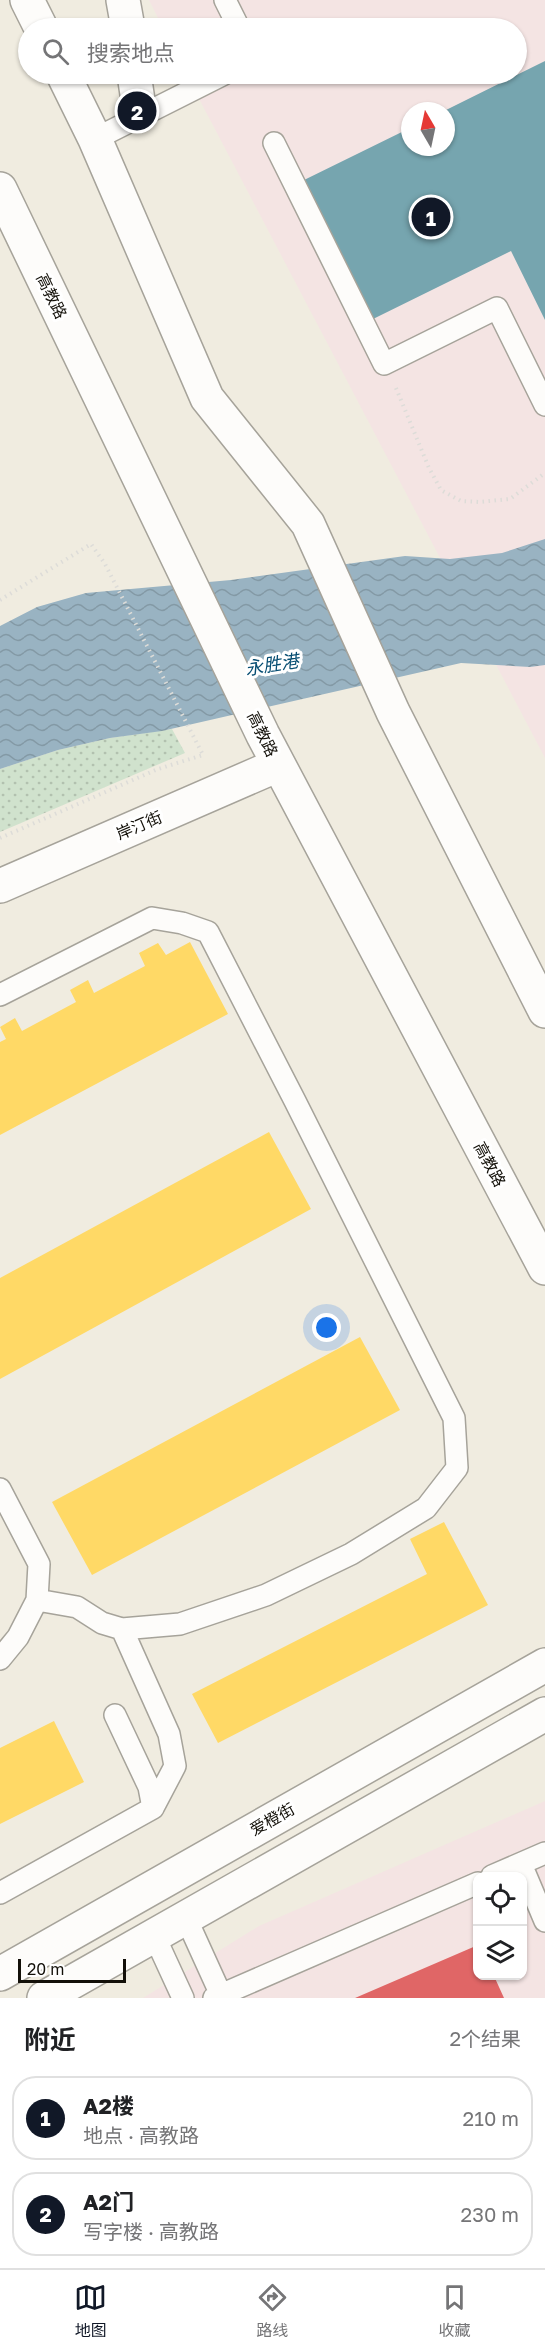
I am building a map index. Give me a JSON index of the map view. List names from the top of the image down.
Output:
{
  "streets": {
    "main road": ["高教路", "岸汀街", "爱橙街"]
  },
  "crossings": [
    ["高教路", "岸汀街"]
  ],
  "water": ["永胜港"],
  "scale_bar": "20 m",
  "north": "top",
  "page": {
    "search": "搜索地点",
    "pins": ["2", "1"],
    "scale": "20 m",
    "heading": ["附近", "2个结果"],
    "list": [
      {
        "mark": "1",
        "name": "A2楼",
        "note": "地点 · 高教路",
        "value": "210 m"
      },
      {
        "mark": "2",
        "name": "A2门",
        "note": "写字楼 · 高教路",
        "value": "230 m"
      }
    ],
    "nav": ["地图", "路线", "收藏"]
  }
}
